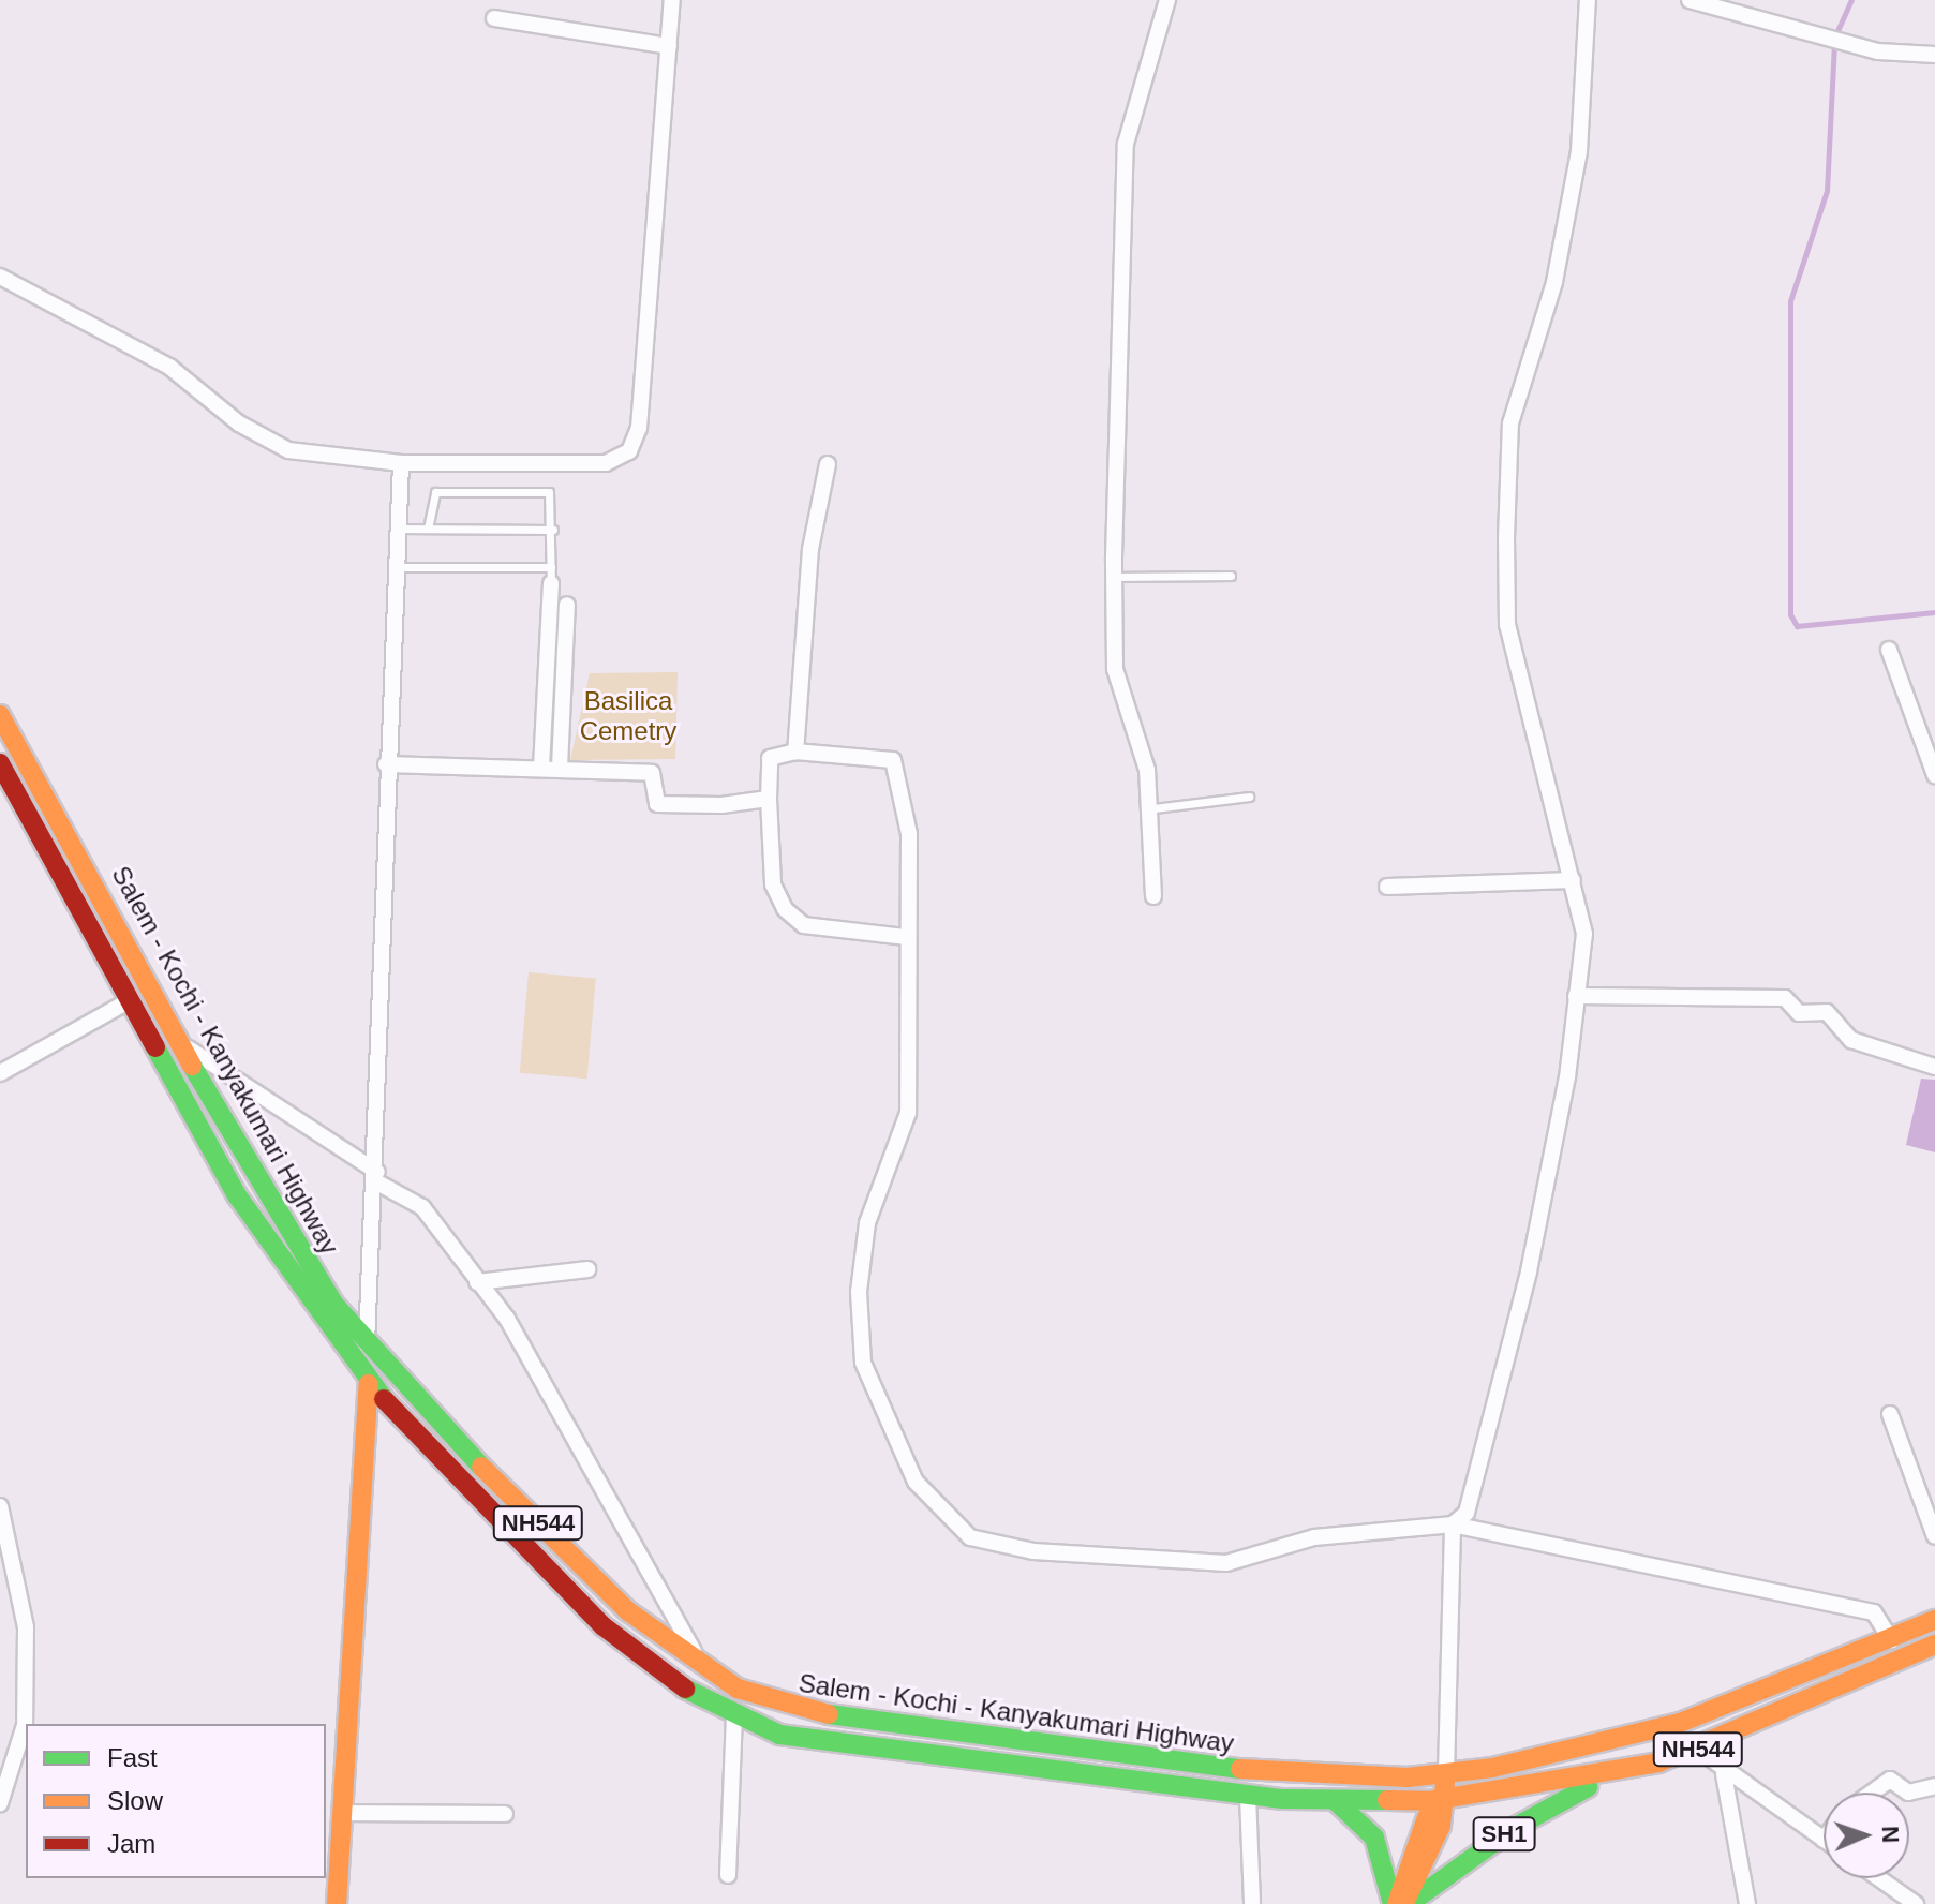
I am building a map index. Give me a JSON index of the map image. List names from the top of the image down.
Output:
{
  "streets": {
    "main road": ["Salem - Kochi - Kanyakumari Highway", "NH544", "SH1"]
  },
  "crossings": [
    ["Salem - Kochi - Kanyakumari Highway", "SH1"]
  ],
  "parks": ["Basilica Cemetry"],
  "legend": ["Fast", "Slow", "Jam"],
  "north": "right"
}
